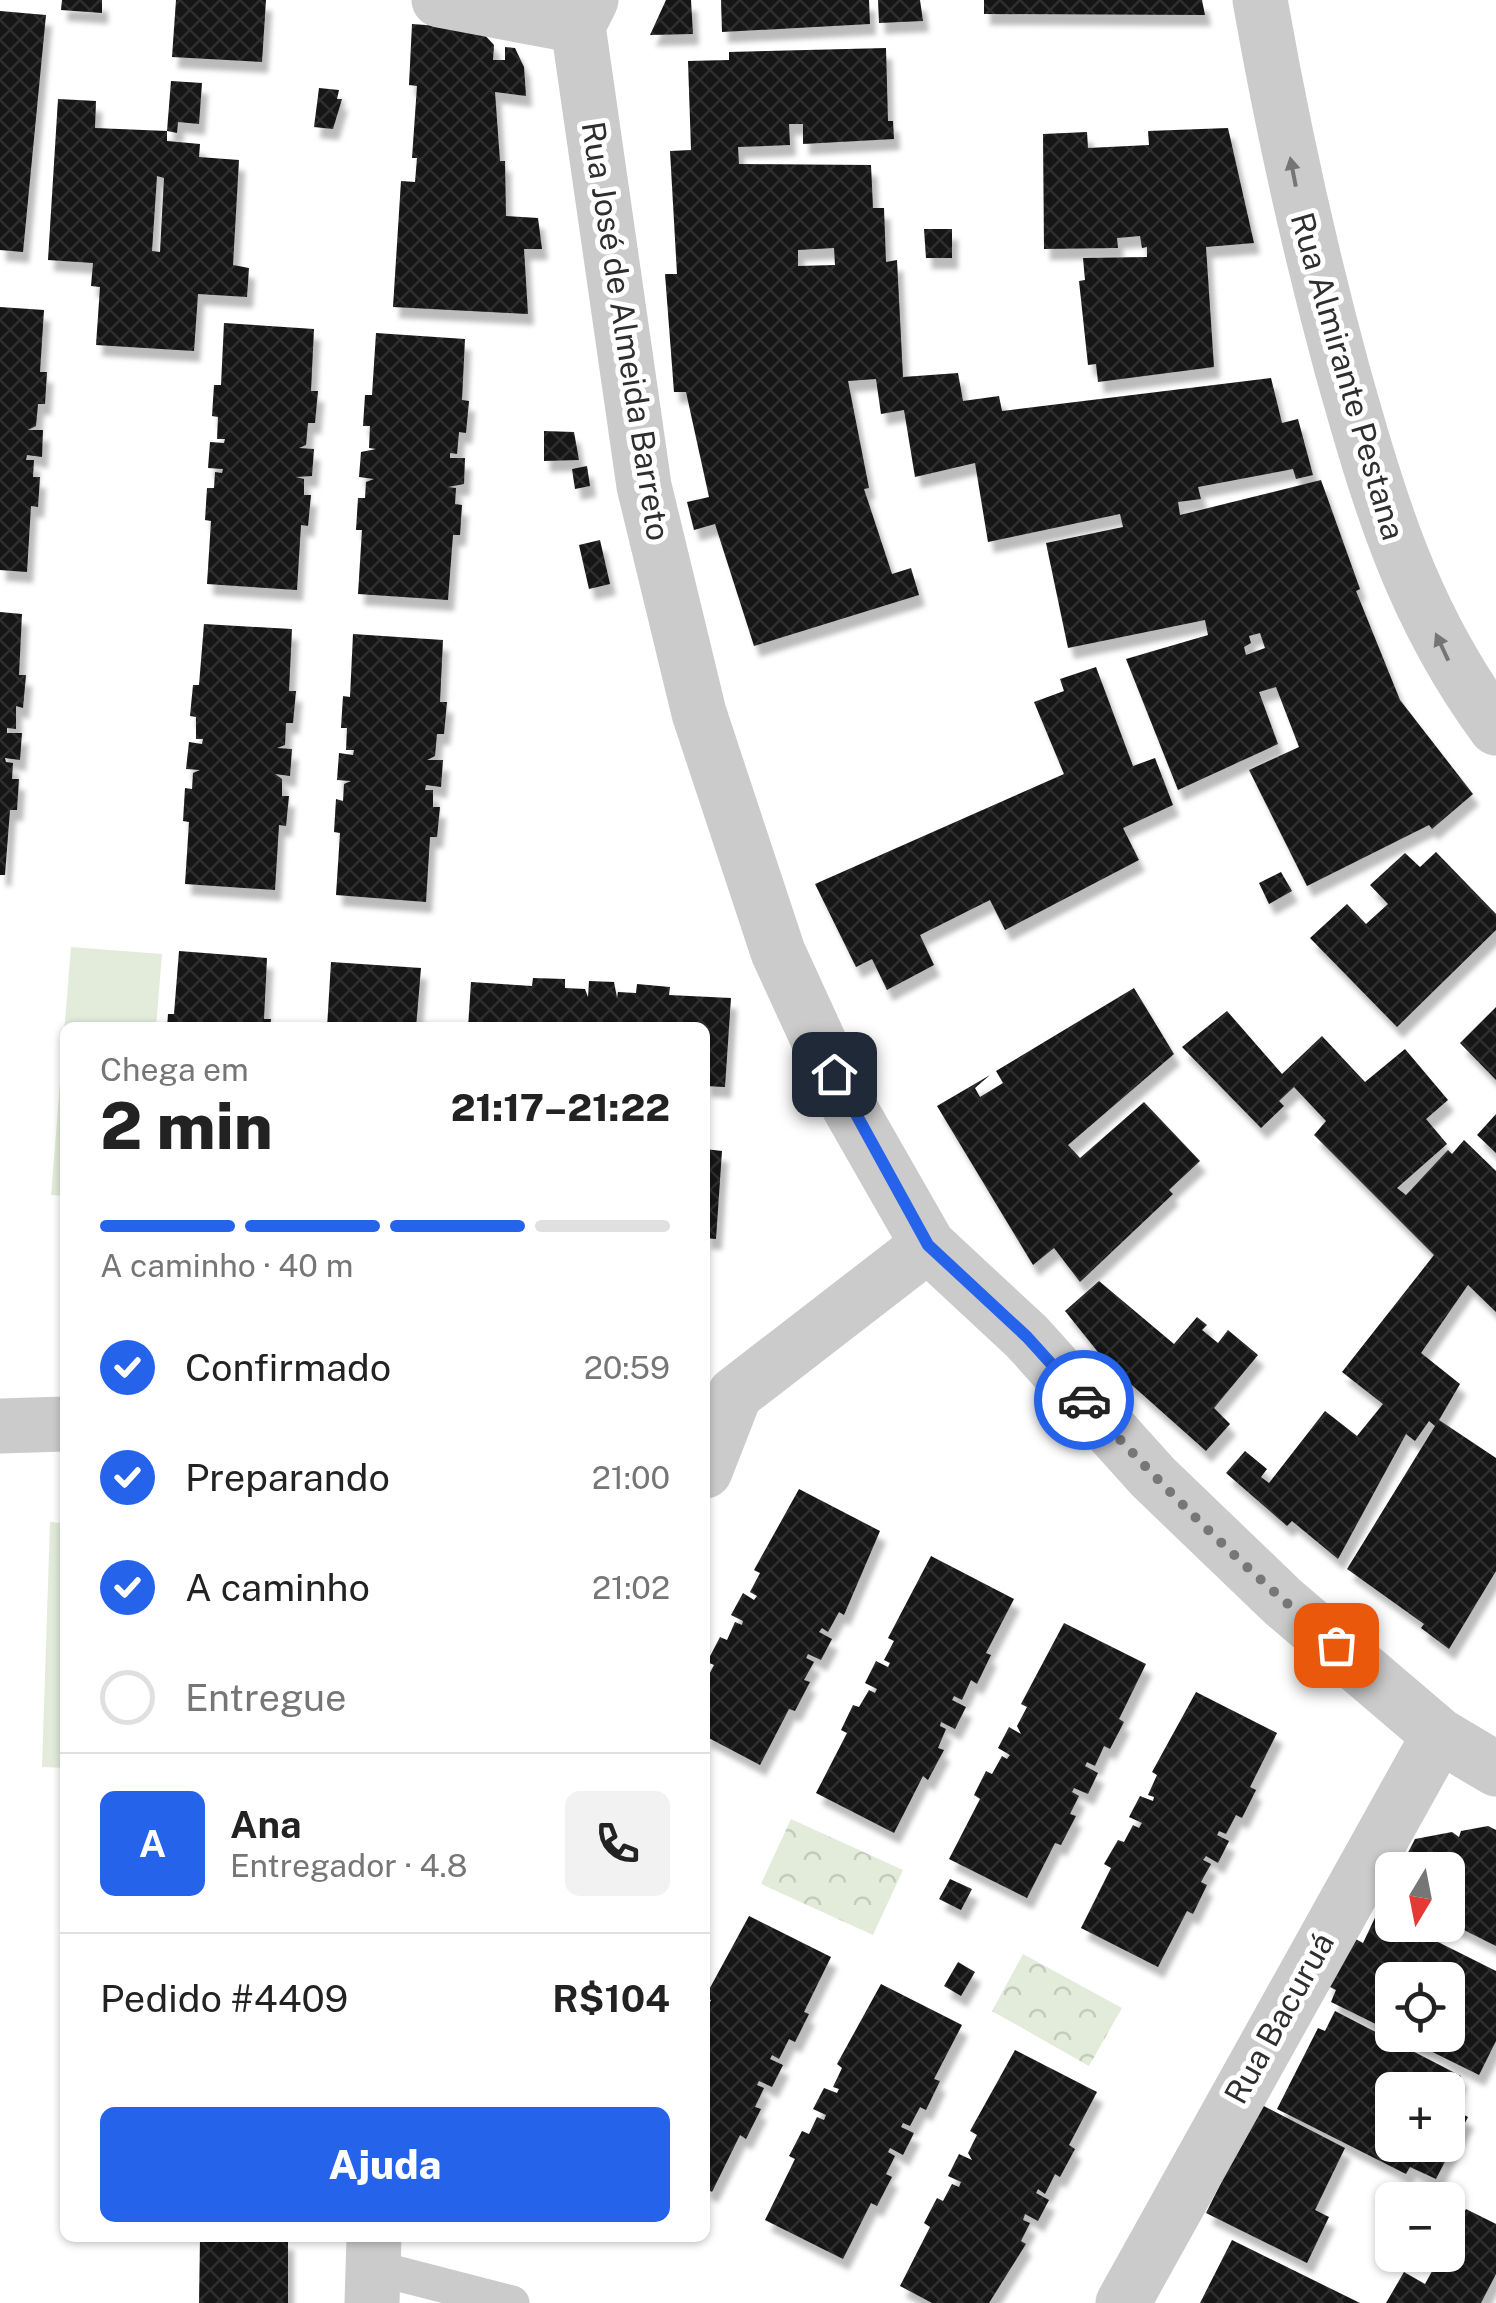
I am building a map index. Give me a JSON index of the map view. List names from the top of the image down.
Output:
{
  "streets": {
    "street": ["Rua José de Almeida Barreto", "Rua Almirante Pestana", "Rua Bacuruá"]
  },
  "crossings": [
    ["Rua José de Almeida Barreto", "Rua Bacuruá"]
  ],
  "one_way": ["Rua Almirante Pestana"],
  "north": "bottom",
  "page": {
    "heading": ["2 min", "Chega em", "21:17–21:22"],
    "panel": [
      "Ana",
      "Entregador · 4.8",
      "Pedido #4409",
      "R$104"
    ],
    "bar": "A caminho · 40 m",
    "list": [
      ["Confirmado", "20:59"],
      ["Preparando", "21:00"],
      ["A caminho", "21:02"],
      "Entregue"
    ],
    "round": "A",
    "map_buttons": ["+", "−"],
    "buttons": "Ajuda"
  }
}
